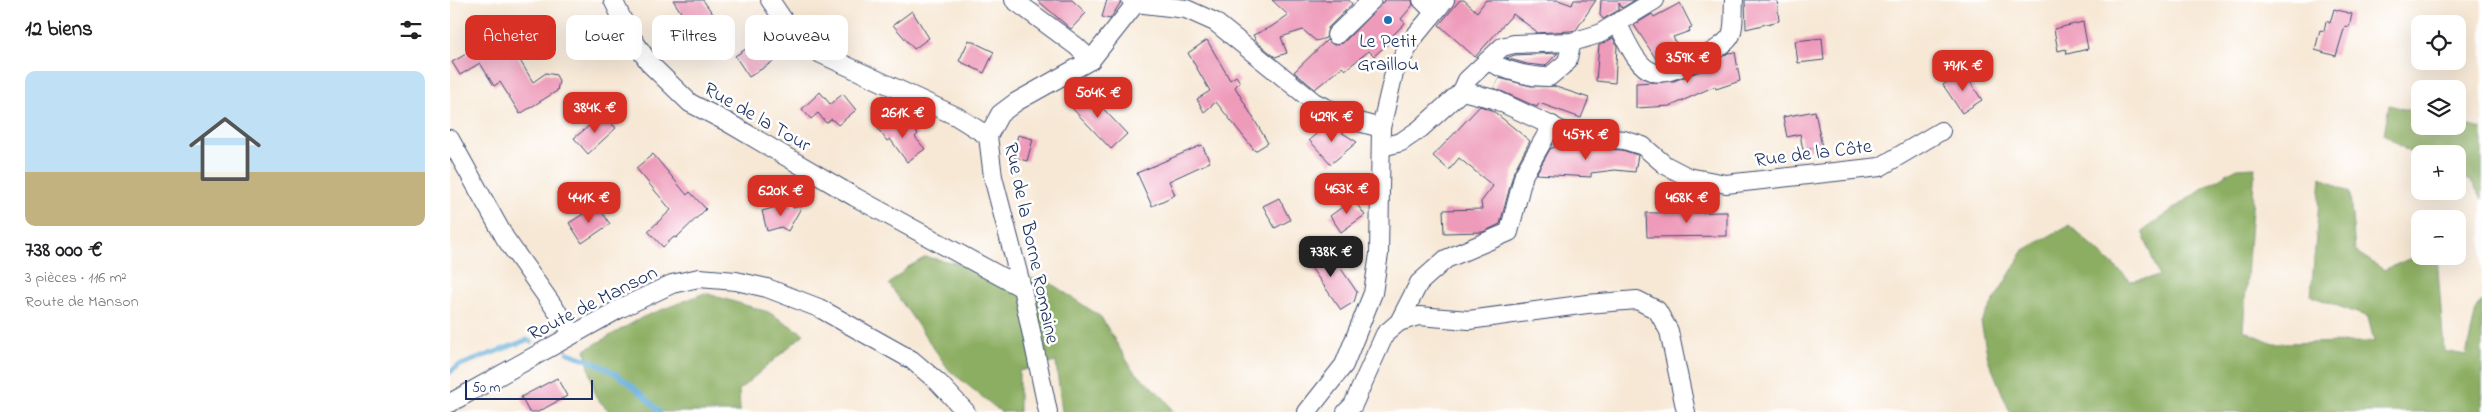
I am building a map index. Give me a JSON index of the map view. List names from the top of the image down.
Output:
{
  "streets": {
    "street": [
      "Rue de la Tour",
      "Rue de la Côte",
      "Rue de la Borne Romaine",
      "Route de Manson"
    ]
  },
  "crossings": [
    ["Rue de la Tour", "Rue de la Borne Romaine"]
  ],
  "places": ["Le Petit Graillou"],
  "scale_bar": "50 m",
  "page": {
    "heading": "12 biens",
    "map_buttons": ["+", "−"],
    "chip": [
      "Acheter",
      "Louer",
      "Filtres",
      "Nouveau"
    ],
    "price": [
      "359K €",
      "791K €",
      "504K €",
      "384K €",
      "261K €",
      "429K €",
      "457K €",
      "463K €",
      "620K €",
      "441K €",
      "468K €",
      "738K €"
    ],
    "list": [
      {
        "name": "738 000 €",
        "note": "3 pièces · 116 m² · Route de Manson"
      }
    ],
    "scale": "50 m"
  }
}
